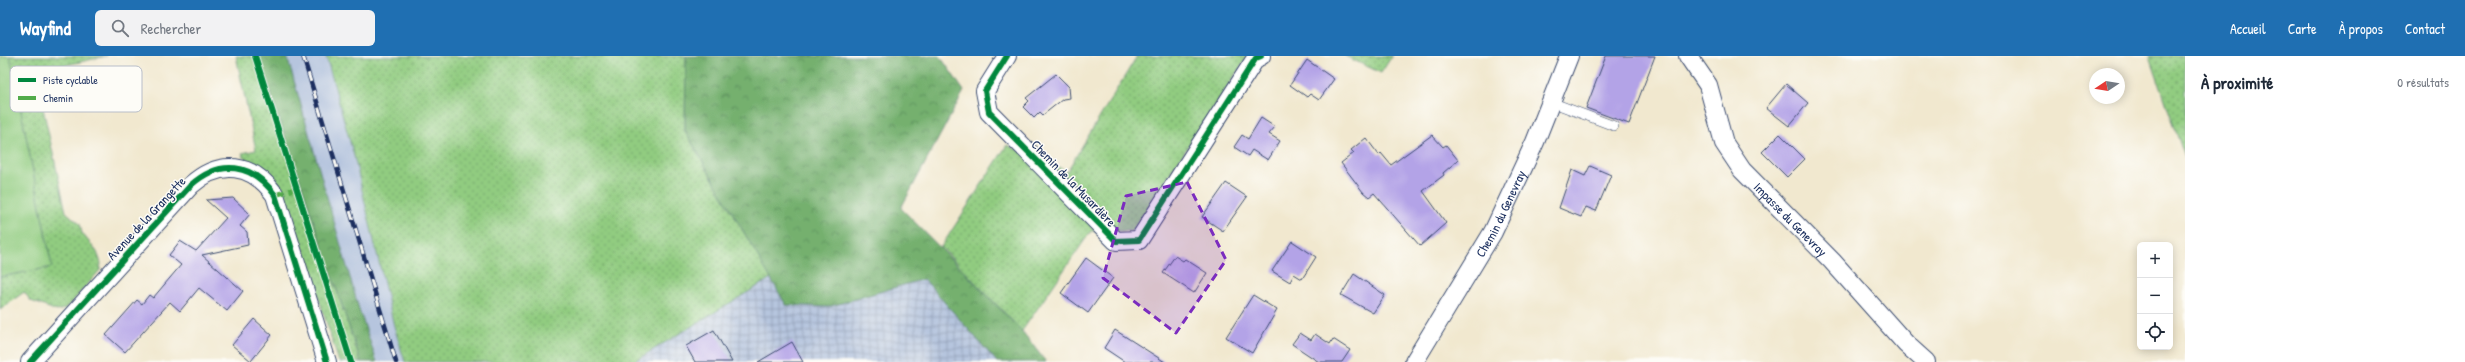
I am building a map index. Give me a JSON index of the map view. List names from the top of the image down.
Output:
{
  "streets": {
    "street": [
      "Chemin de la Musardière",
      "Chemin du Genevray",
      "Avenue de la Grangette",
      "Impasse du Genevray"
    ]
  },
  "legend": ["Piste cyclable", "Chemin"],
  "north": "left",
  "page": {
    "header": "Wayfind",
    "search": "Rechercher",
    "nav": [
      "Accueil",
      "Carte",
      "À propos",
      "Contact"
    ],
    "heading": ["À proximité", "0 résultats"],
    "map_buttons": ["+", "−"]
  }
}
